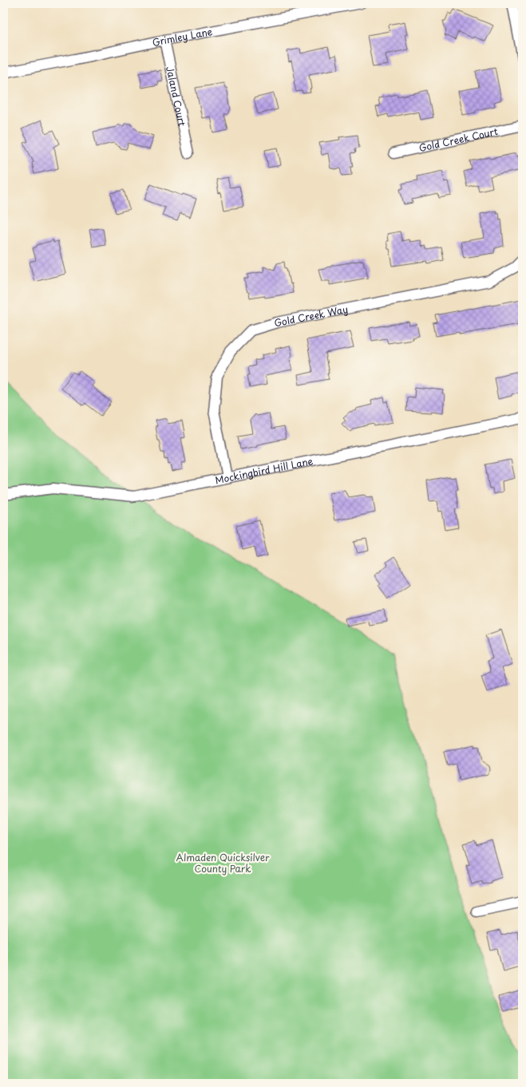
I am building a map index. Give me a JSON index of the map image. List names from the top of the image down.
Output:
{
  "streets": {
    "street": [
      "Grimley Lane",
      "Jaland Court",
      "Gold Creek Court",
      "Gold Creek Way",
      "Mockingbird Hill Lane"
    ]
  },
  "crossings": [
    ["Grimley Lane", "Jaland Court"],
    ["Gold Creek Way", "Mockingbird Hill Lane"]
  ],
  "parks": ["Almaden Quicksilver County Park"]
}
